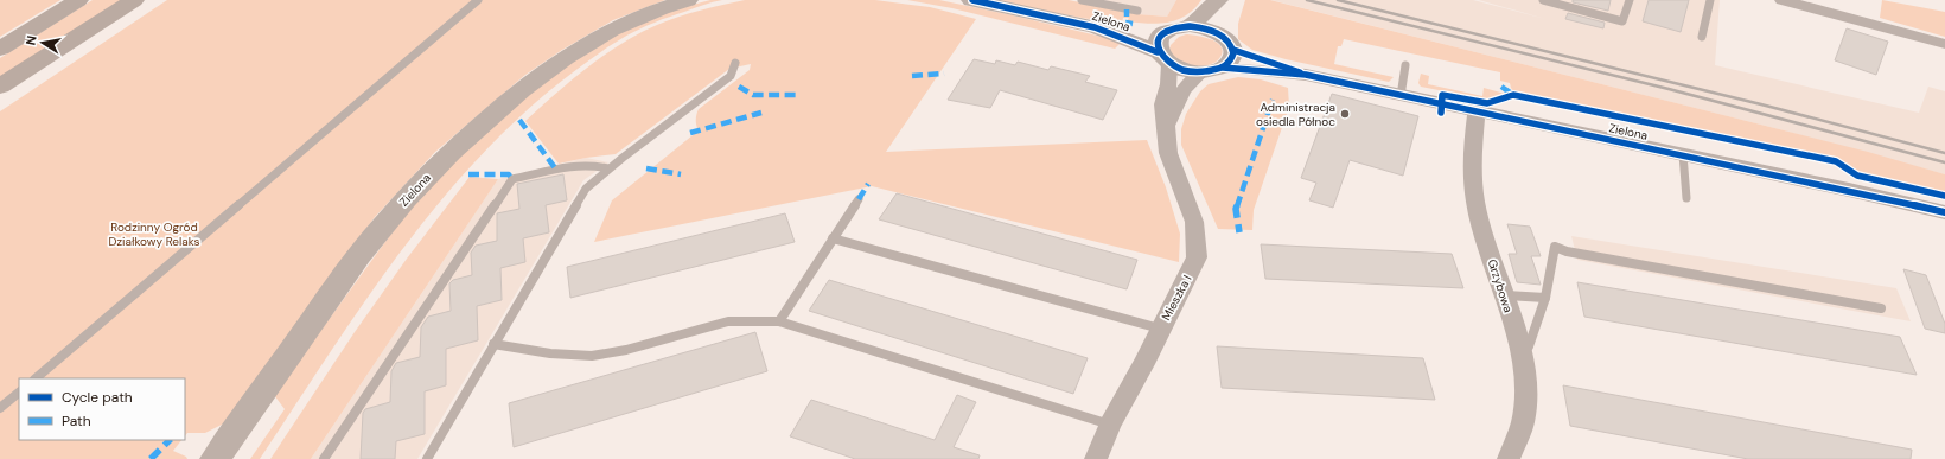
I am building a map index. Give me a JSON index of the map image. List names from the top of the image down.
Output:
{
  "streets": {
    "main road": ["Zielona"],
    "street": ["Grzybowa", "Mieszka I"]
  },
  "crossings": [
    ["Zielona", "Grzybowa"],
    ["Zielona", "Mieszka I"]
  ],
  "parks": ["Rodzinny Ogród Działkowy Relaks"],
  "places": ["Administracja osiedla Północ"],
  "legend": ["Cycle path", "Path"],
  "north": "left"
}
